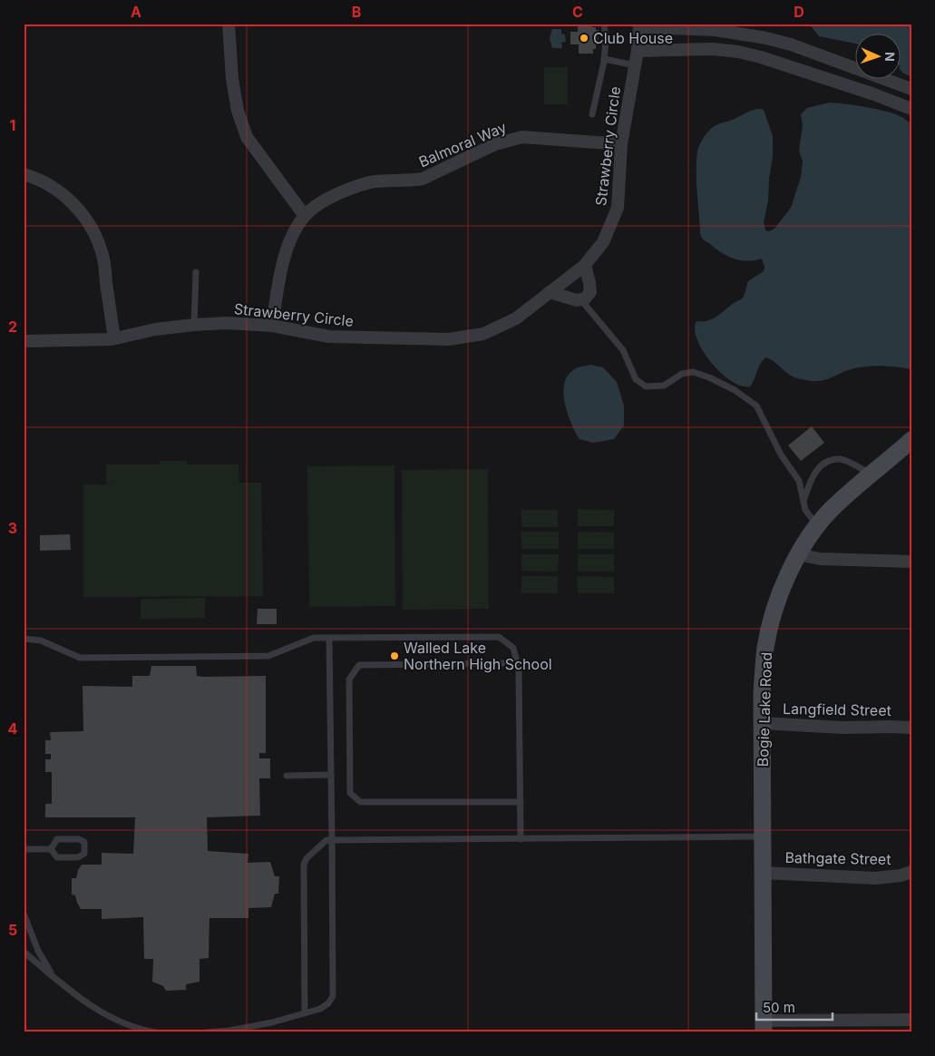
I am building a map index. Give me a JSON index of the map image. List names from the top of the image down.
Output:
{
  "streets": {
    "main road": ["Bogie Lake Road"],
    "street": [
      "Balmoral Way",
      "Strawberry Circle",
      "Langfield Street",
      "Bathgate Street"
    ]
  },
  "crossings": [
    ["Balmoral Way", "Strawberry Circle"],
    ["Bogie Lake Road", "Langfield Street"],
    ["Bogie Lake Road", "Bathgate Street"]
  ],
  "places": ["Club House", "Walled Lake Northern High School"],
  "scale_bar": "50 m",
  "north": "right",
  "grid": {
    "columns": [
      "A",
      "B",
      "C",
      "D"
    ],
    "rows": [
      "1",
      "2",
      "3",
      "4",
      "5"
    ]
  }
}
